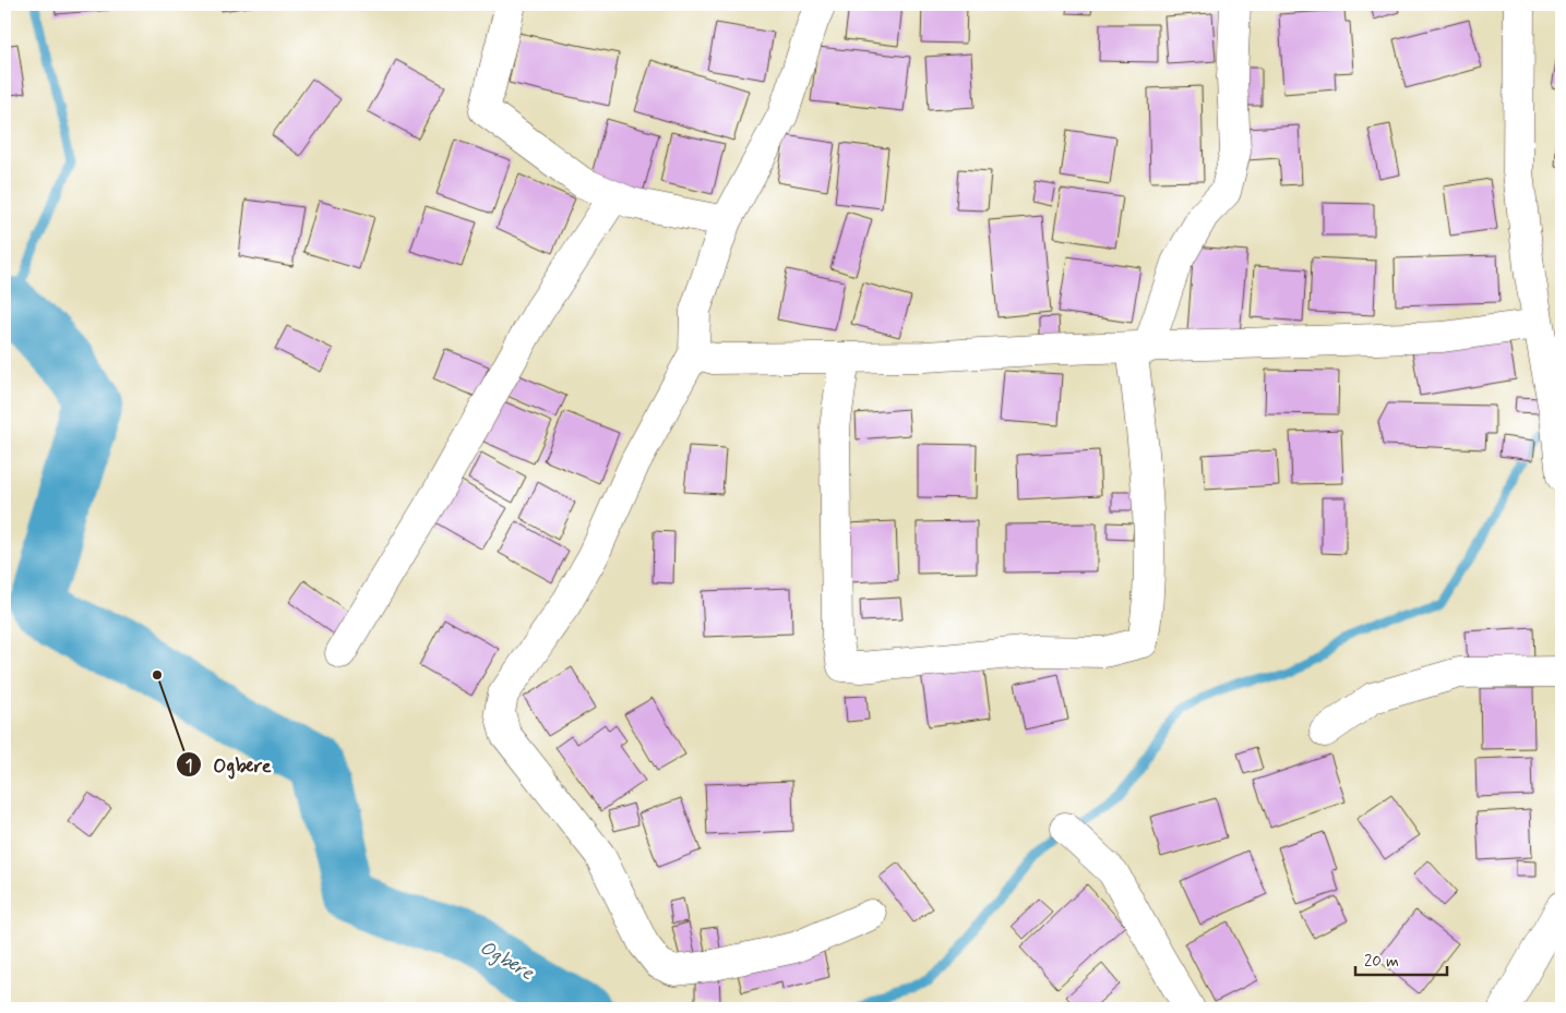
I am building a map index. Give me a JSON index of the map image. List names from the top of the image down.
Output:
{
  "water": ["Ogbere"],
  "places": ["Ogbere"],
  "scale_bar": "20 m"
}
